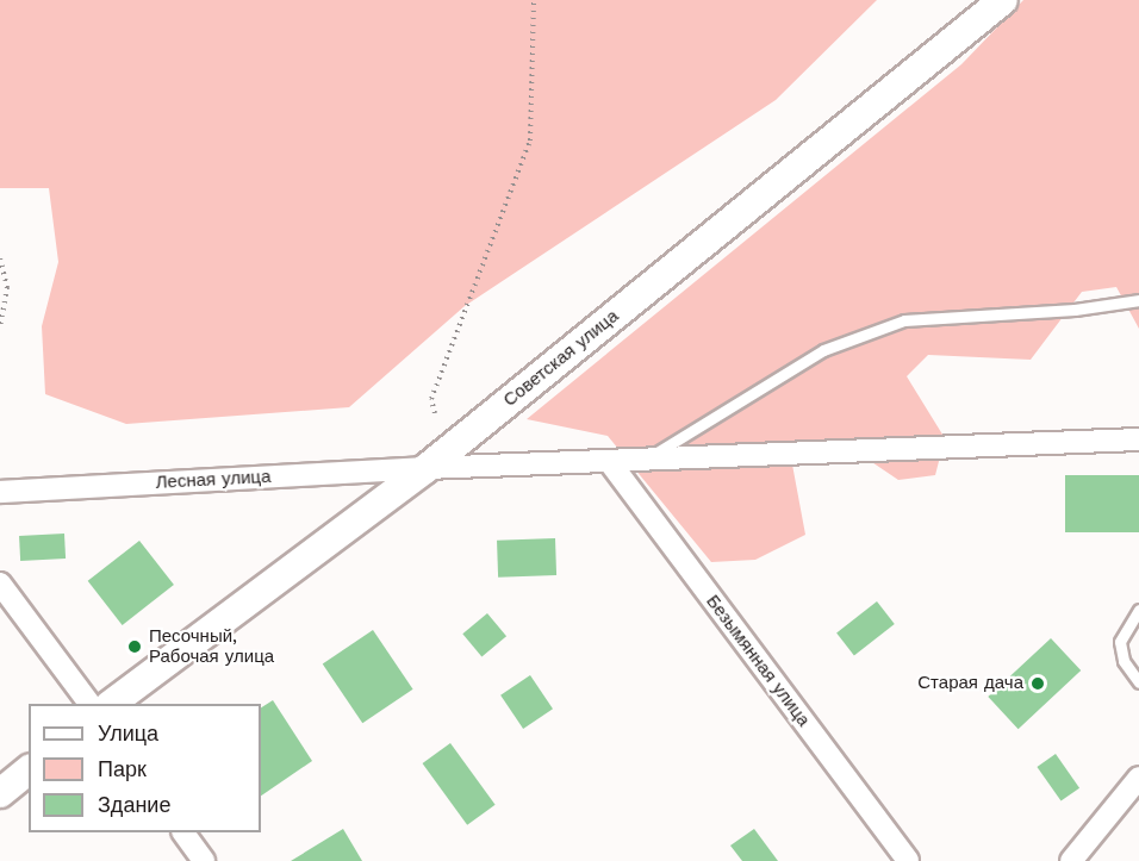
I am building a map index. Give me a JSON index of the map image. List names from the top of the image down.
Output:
{
  "streets": {
    "main road": ["Советская улица"],
    "street": ["Лесная улица", "Безымянная улица"]
  },
  "crossings": [
    ["Советская улица", "Лесная улица"],
    ["Лесная улица", "Безымянная улица"]
  ],
  "places": ["Песочный, Рабочая улица", "Старая дача"],
  "legend": ["Улица", "Парк", "Здание"]
}
